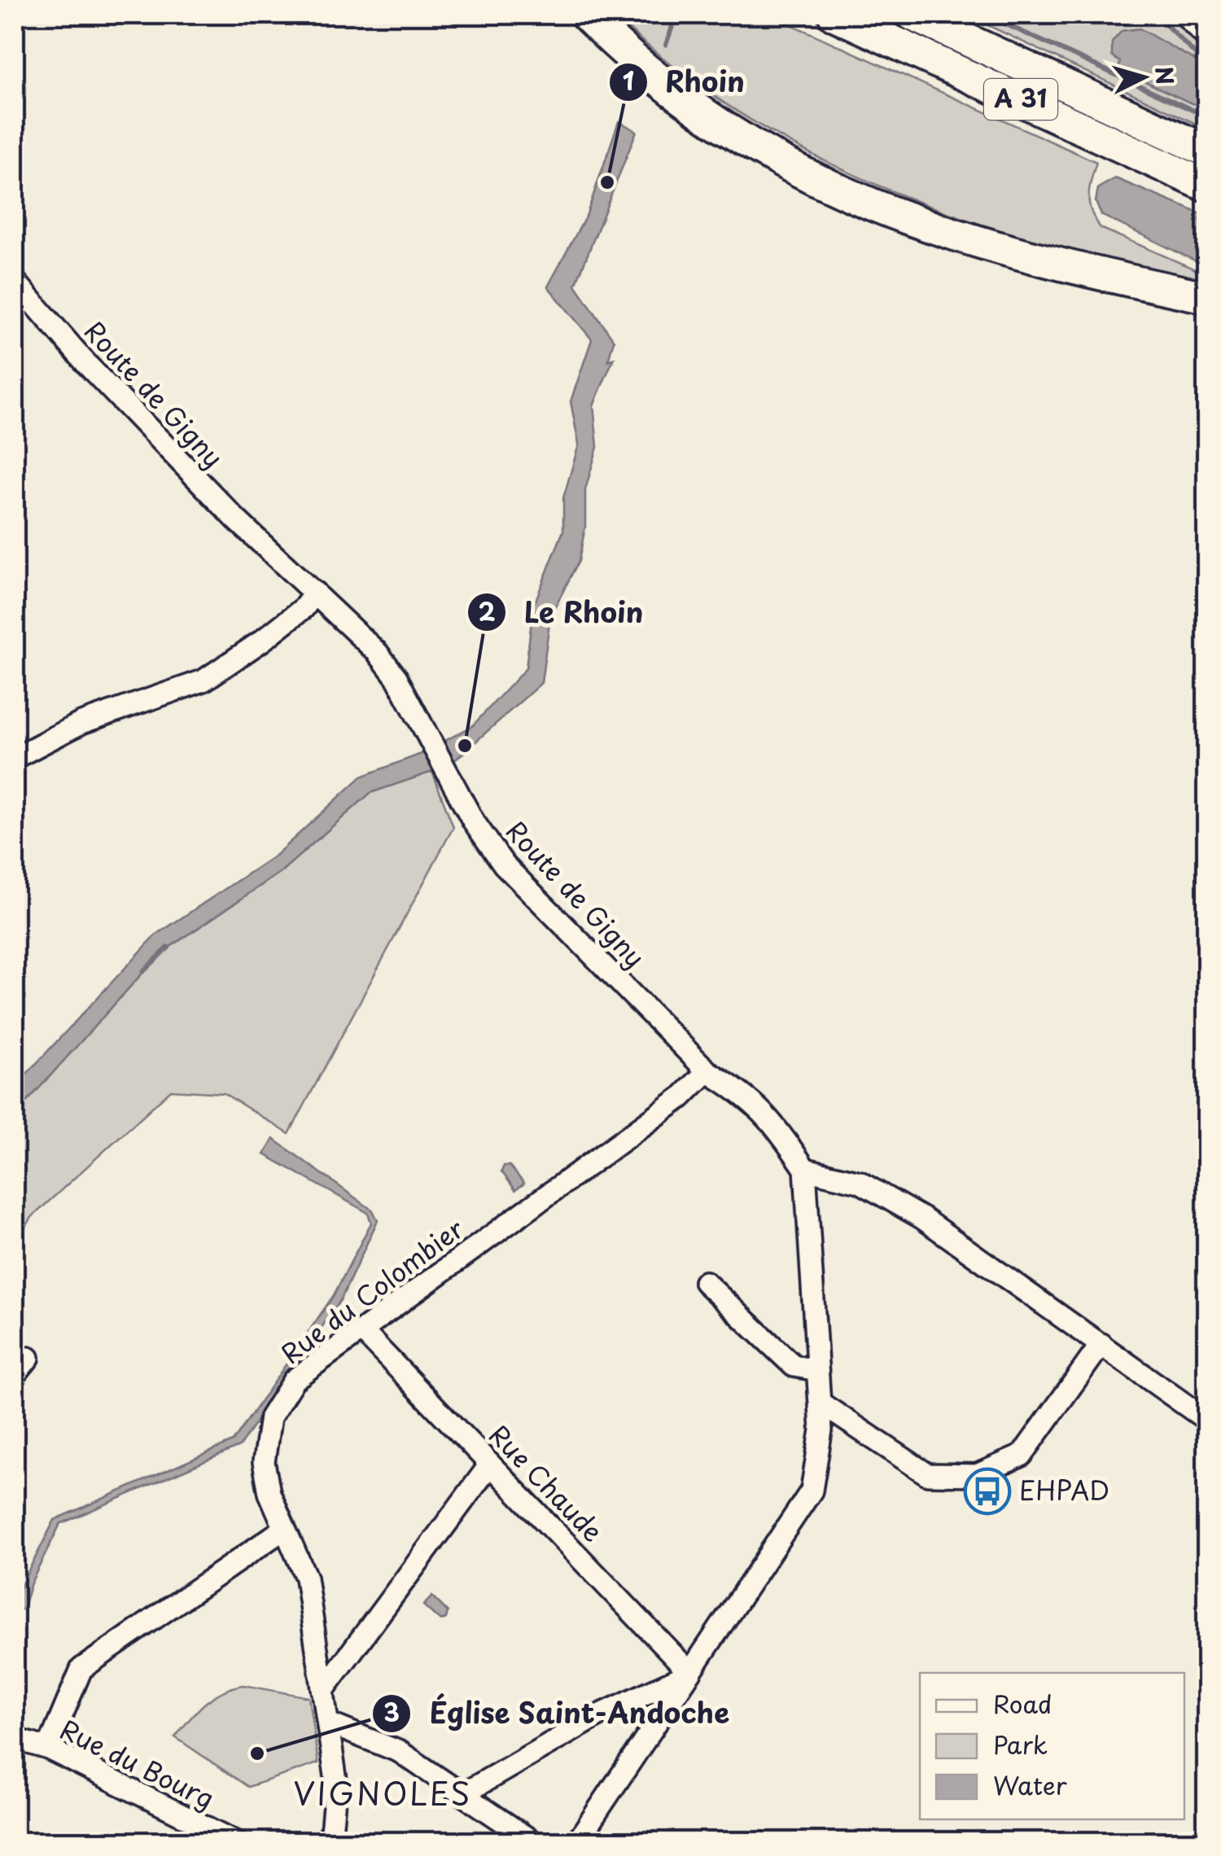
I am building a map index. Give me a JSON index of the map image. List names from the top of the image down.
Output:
{
  "streets": {
    "highway": ["A 31"],
    "street": [
      "Route de Gigny",
      "Rue du Colombier",
      "Rue Chaude",
      "Rue du Bourg"
    ]
  },
  "crossings": [
    ["Route de Gigny", "Rue du Colombier"],
    ["Rue du Colombier", "Rue Chaude"]
  ],
  "districts": ["VIGNOLES"],
  "places": {
    "other": ["Rhoin", "Le Rhoin", "Église Saint-Andoche"],
    "bus stop": ["EHPAD"]
  },
  "legend": ["Road", "Park", "Water"],
  "north": "right"
}
